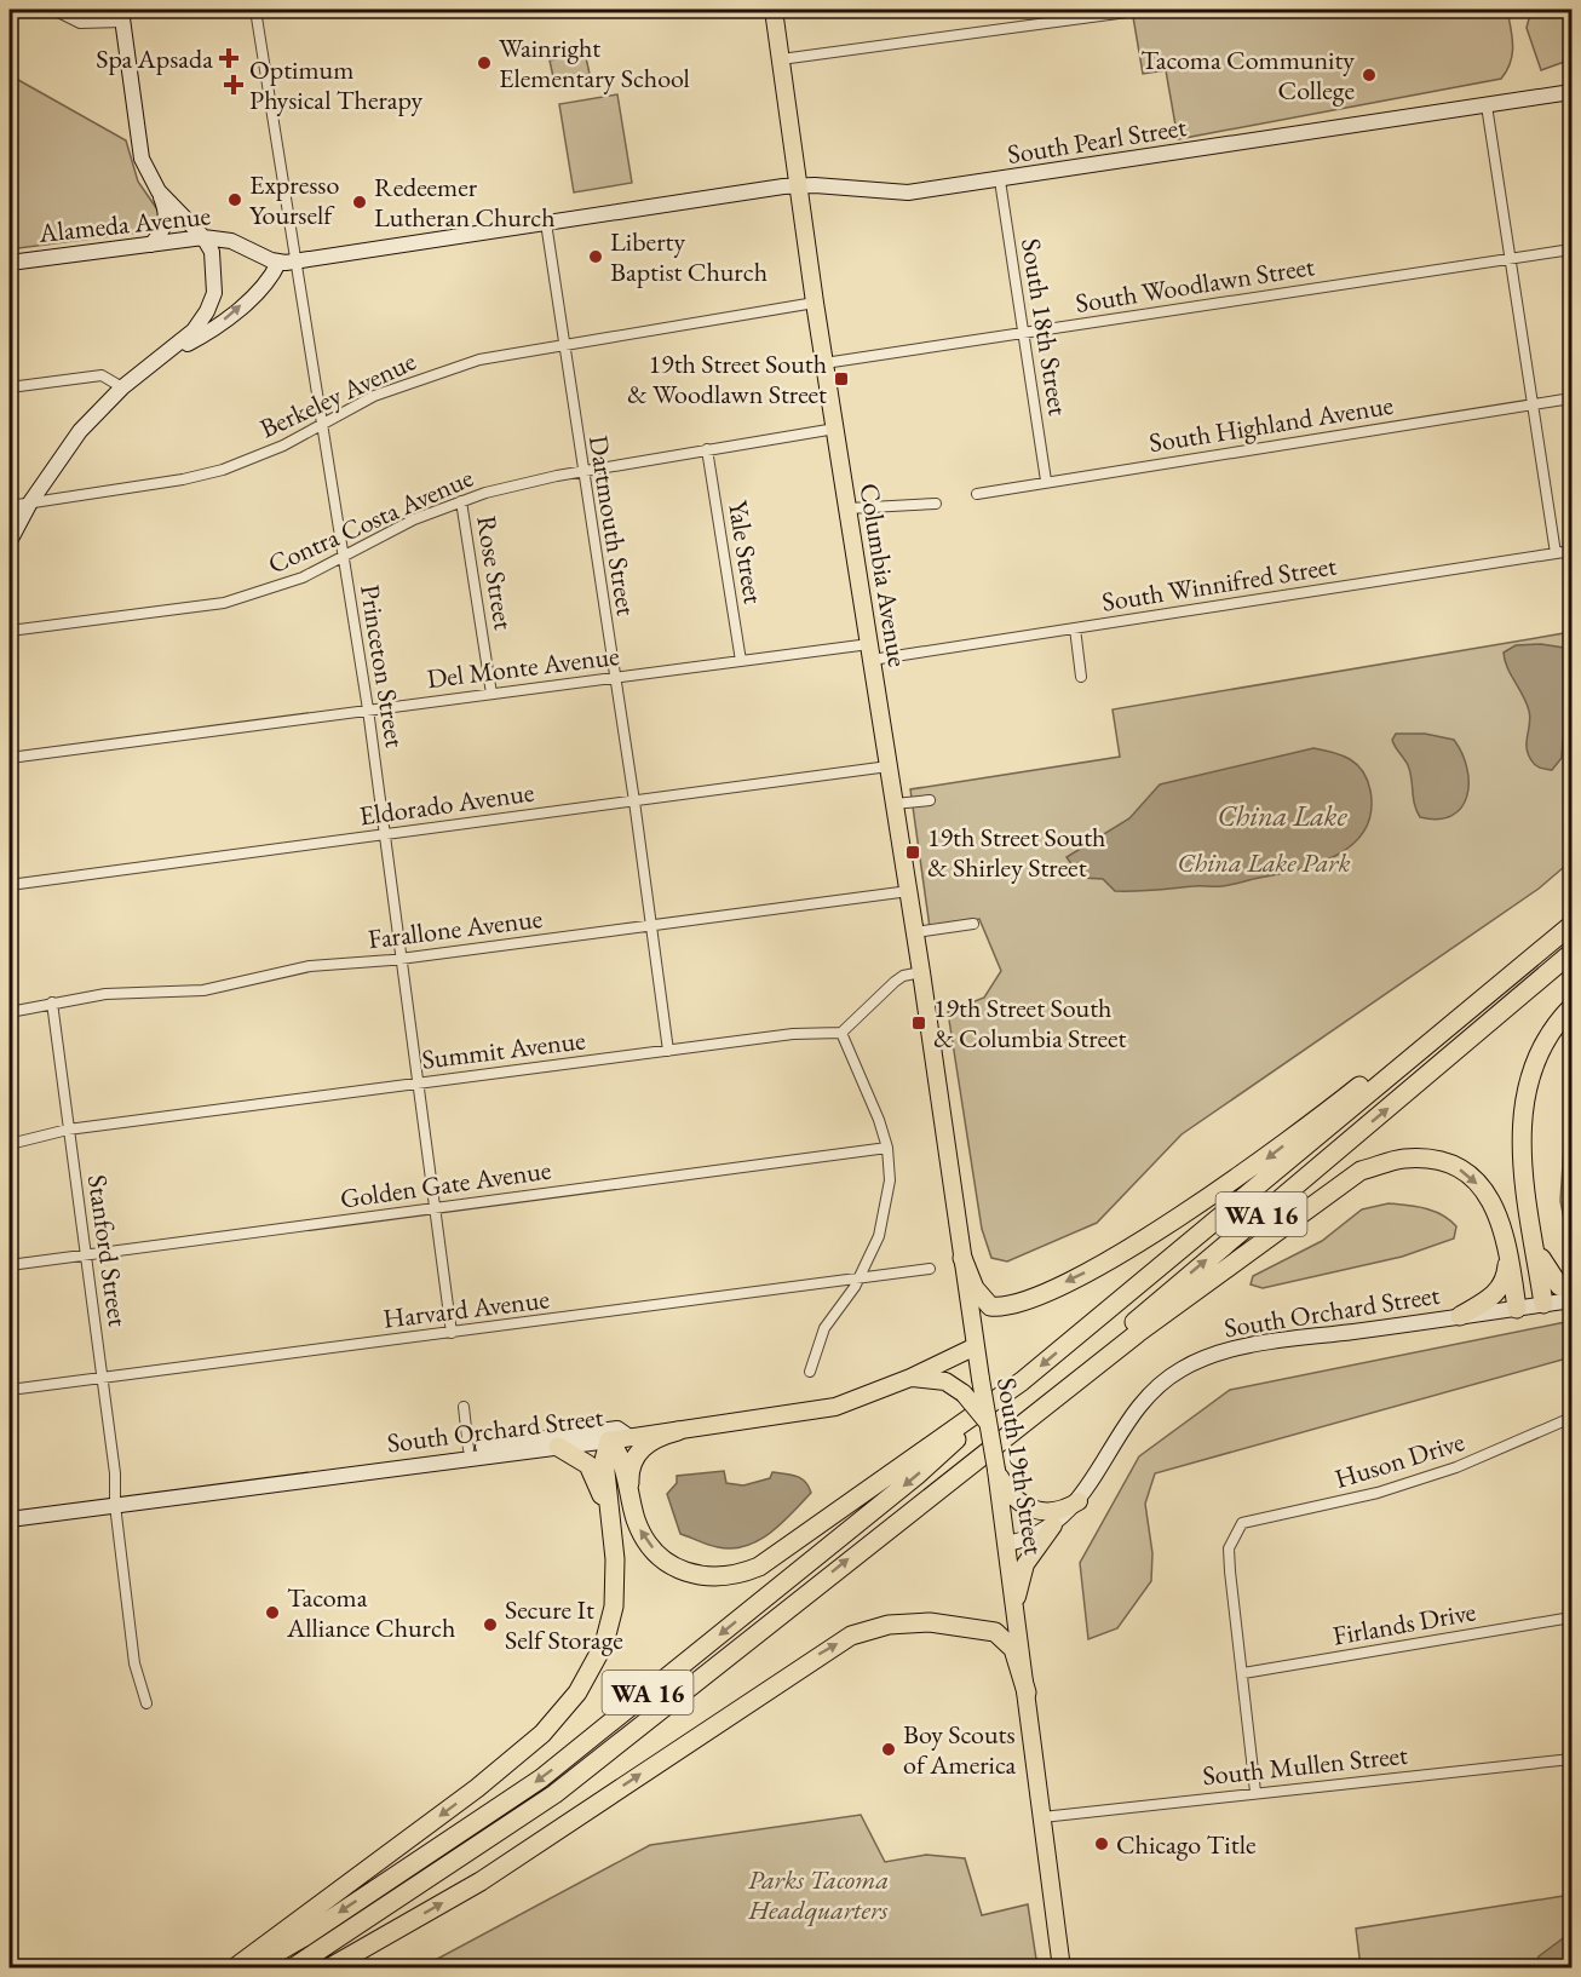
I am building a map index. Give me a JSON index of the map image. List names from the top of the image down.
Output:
{
  "streets": {
    "highway": ["WA 16"],
    "main road": [
      "South Pearl Street",
      "Alameda Avenue",
      "Columbia Avenue",
      "South Orchard Street",
      "South 19th Street"
    ],
    "street": [
      "South Woodlawn Street",
      "South 18th Street",
      "Berkeley Avenue",
      "South Highland Avenue",
      "Contra Costa Avenue",
      "Dartmouth Street",
      "Yale Street",
      "Rose Street",
      "South Winnifred Street",
      "Princeton Street",
      "Del Monte Avenue",
      "Eldorado Avenue",
      "Farallone Avenue",
      "Summit Avenue",
      "Golden Gate Avenue",
      "Stanford Street",
      "Harvard Avenue",
      "Huson Drive",
      "Firlands Drive",
      "South Mullen Street"
    ]
  },
  "crossings": [
    ["South Pearl Street", "South 18th Street"],
    ["South Pearl Street", "Columbia Avenue"],
    ["South Woodlawn Street", "South 18th Street"],
    ["South Woodlawn Street", "Columbia Avenue"],
    ["South 18th Street", "South Highland Avenue"],
    ["Berkeley Avenue", "Dartmouth Street"],
    ["Berkeley Avenue", "Columbia Avenue"],
    ["Berkeley Avenue", "Princeton Street"],
    ["Contra Costa Avenue", "Dartmouth Street"],
    ["Contra Costa Avenue", "Yale Street"],
    ["Contra Costa Avenue", "Rose Street"],
    ["Contra Costa Avenue", "Columbia Avenue"],
    ["Contra Costa Avenue", "Princeton Street"],
    ["Dartmouth Street", "Del Monte Avenue"],
    ["Dartmouth Street", "Eldorado Avenue"],
    ["Dartmouth Street", "Farallone Avenue"],
    ["Dartmouth Street", "Summit Avenue"],
    ["Yale Street", "Del Monte Avenue"],
    ["Rose Street", "Del Monte Avenue"],
    ["Columbia Avenue", "South Winnifred Street"],
    ["Columbia Avenue", "Del Monte Avenue"],
    ["Columbia Avenue", "Eldorado Avenue"],
    ["Columbia Avenue", "Farallone Avenue"],
    ["Columbia Avenue", "South 19th Street"],
    ["South Winnifred Street", "Del Monte Avenue"],
    ["Princeton Street", "Del Monte Avenue"],
    ["Princeton Street", "Eldorado Avenue"],
    ["Princeton Street", "Farallone Avenue"],
    ["Princeton Street", "Summit Avenue"],
    ["Princeton Street", "Golden Gate Avenue"],
    ["Princeton Street", "Harvard Avenue"],
    ["Farallone Avenue", "Stanford Street"],
    ["Summit Avenue", "Stanford Street"],
    ["Golden Gate Avenue", "Stanford Street"],
    ["Stanford Street", "Harvard Avenue"],
    ["Stanford Street", "South Orchard Street"],
    ["South Orchard Street", "South 19th Street"],
    ["Huson Drive", "Firlands Drive"],
    ["South 19th Street", "South Mullen Street"]
  ],
  "water": ["China Lake"],
  "parks": ["China Lake Park", "Parks Tacoma Headquarters"],
  "places": {
    "health": ["Spa Apsada", "Optimum Physical Therapy"],
    "other": [
      "Wainright Elementary School",
      "Tacoma Community College",
      "Expresso Yourself",
      "Redeemer Lutheran Church",
      "Liberty Baptist Church",
      "Tacoma Alliance Church",
      "Secure It Self Storage",
      "Boy Scouts of America",
      "Chicago Title"
    ],
    "transit": ["19th Street South & Woodlawn Street", "19th Street South & Shirley Street", "19th Street South & Columbia Street"]
  }
}
